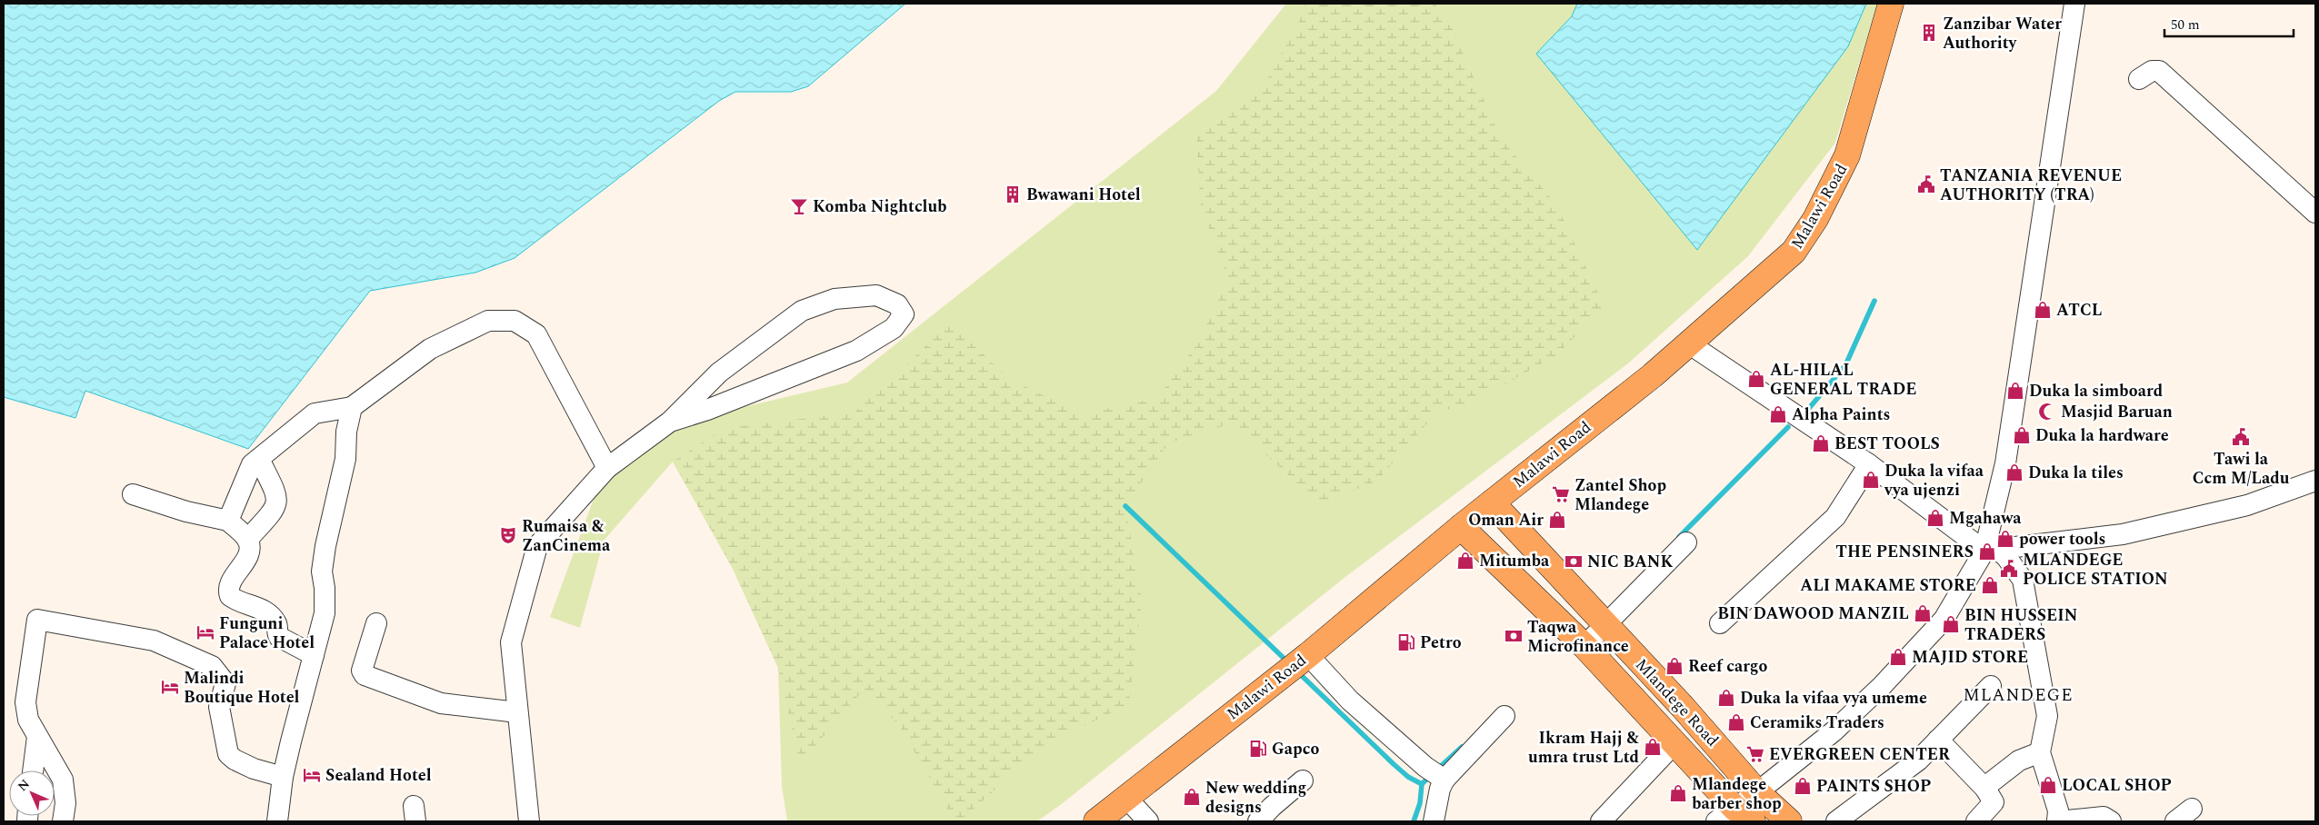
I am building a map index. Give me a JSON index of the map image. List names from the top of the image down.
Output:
{
  "streets": {
    "main road": ["Malawi Road", "Mlandege Road"]
  },
  "crossings": [
    ["Malawi Road", "Mlandege Road"]
  ],
  "districts": ["MLANDEGE"],
  "places": {
    "building": ["Zanzibar Water Authority", "Bwawani Hotel"],
    "public building": ["TANZANIA REVENUE AUTHORITY (TRA)", "Tawi la Ccm M/Ladu", "MLANDEGE POLICE STATION"],
    "bar": ["Komba Nightclub"],
    "shop": [
      "ATCL",
      "AL-HILAL GENERAL TRADE",
      "Duka la simboard",
      "Alpha Paints",
      "Duka la hardware",
      "BEST TOOLS",
      "Duka la tiles",
      "Duka la vifaa vya ujenzi",
      "Mgahawa",
      "Oman Air",
      "power tools",
      "THE PENSINERS",
      "Mitumba",
      "ALI MAKAME STORE",
      "BIN DAWOOD MANZIL",
      "BIN HUSSEIN TRADERS",
      "MAJID STORE",
      "Reef cargo",
      "Duka la vifaa vya umeme",
      "Ceramiks Traders",
      "Ikram Hajj & umra trust Ltd",
      "LOCAL SHOP",
      "PAINTS SHOP",
      "Mlandege barber shop",
      "New wedding designs"
    ],
    "mosque": ["Masjid Baruan"],
    "supermarket": ["Zantel Shop Mlandege", "EVERGREEN CENTER"],
    "theatre": ["Rumaisa & ZanCinema"],
    "bank": ["NIC BANK", "Taqwa Microfinance"],
    "hotel": ["Funguni Palace Hotel", "Malindi Boutique Hotel", "Sealand Hotel"],
    "fuel station": ["Petro", "Gapco"]
  },
  "scale_bar": "50 m",
  "north": "top left"
}
